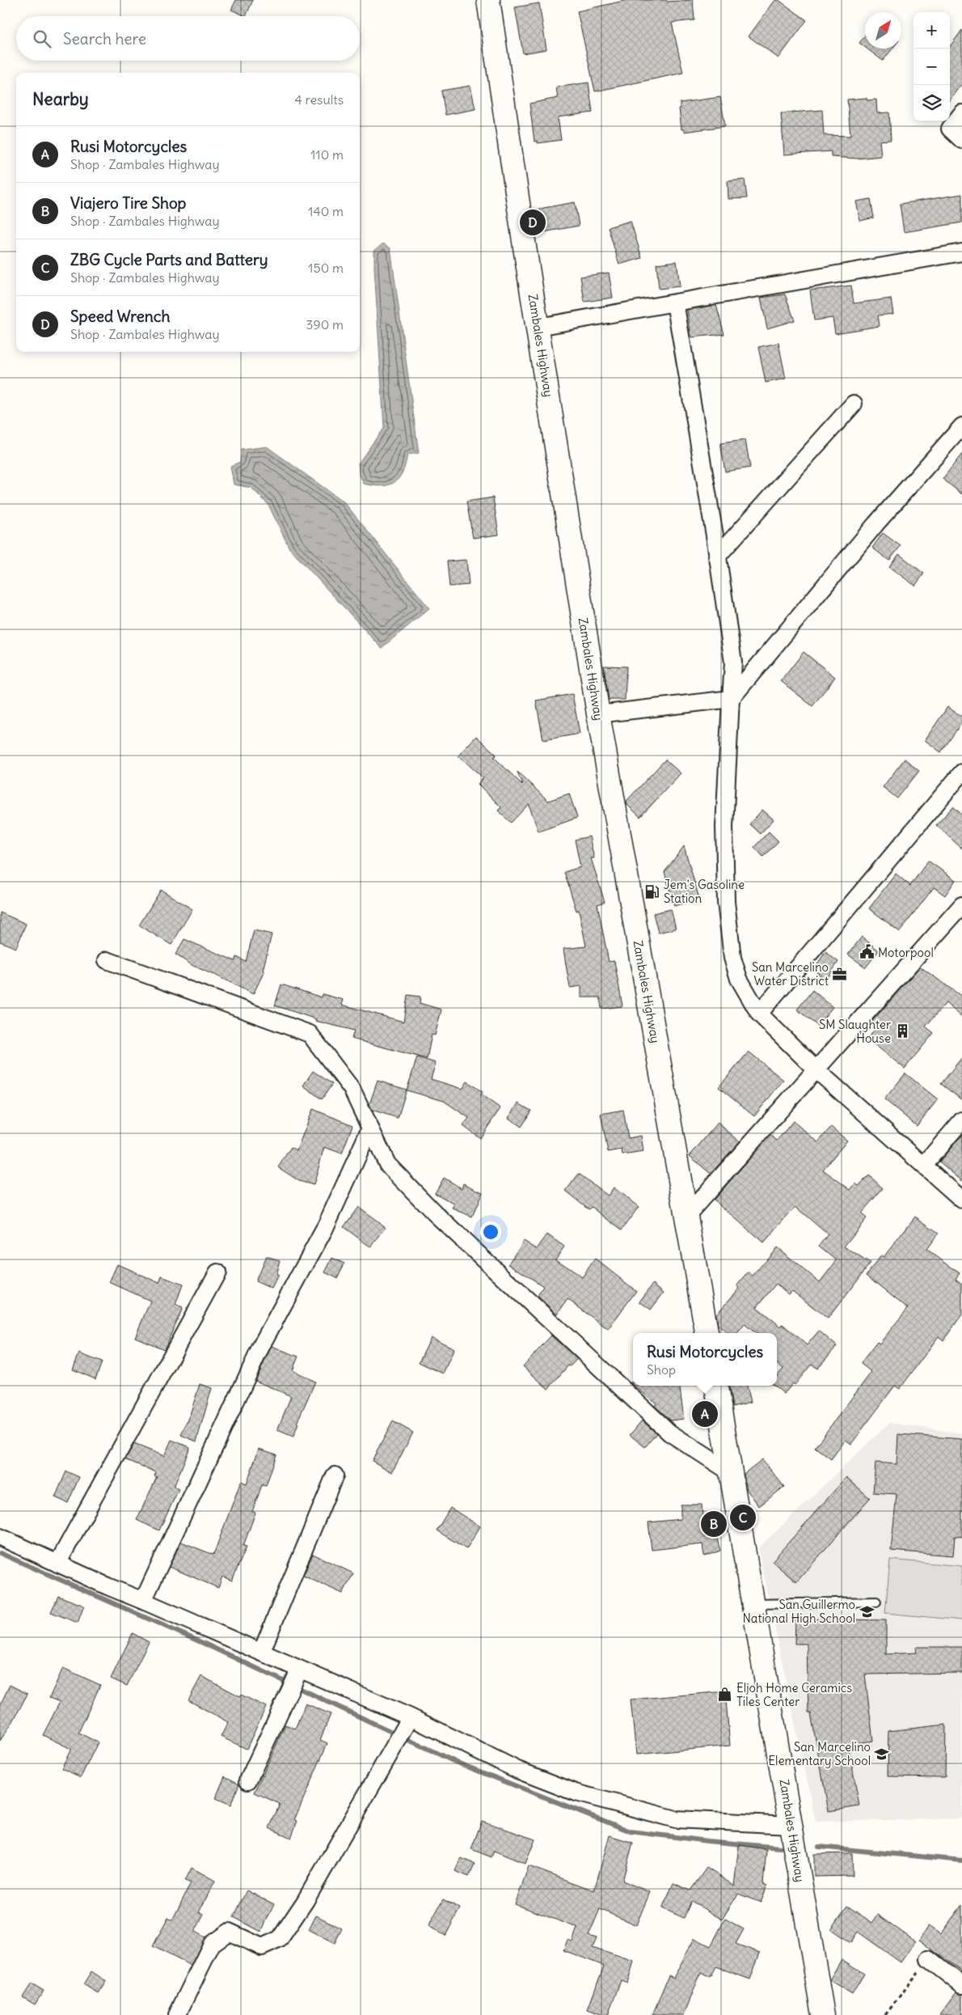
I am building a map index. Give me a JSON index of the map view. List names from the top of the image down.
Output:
{
  "streets": {
    "main road": ["Zambales Highway"]
  },
  "places": {
    "fuel station": ["Jem's Gasoline Station"],
    "public building": ["Motorpool"],
    "office": ["San Marcelino Water District"],
    "building": ["SM Slaughter House"],
    "school or university": ["San Guillermo National High School", "San Marcelino Elementary School"],
    "shop": ["Eljoh Home Ceramics Tiles Center"]
  },
  "north": "top right",
  "page": {
    "map_buttons": ["+", "−"],
    "search": "Search here",
    "heading": ["Nearby", "4 results"],
    "list": [
      {
        "mark": "A",
        "name": "Rusi Motorcycles",
        "note": "Shop · Zambales Highway",
        "value": "110 m"
      },
      {
        "mark": "B",
        "name": "Viajero Tire Shop",
        "note": "Shop · Zambales Highway",
        "value": "140 m"
      },
      {
        "mark": "C",
        "name": "ZBG Cycle Parts and Battery",
        "note": "Shop · Zambales Highway",
        "value": "150 m"
      },
      {
        "mark": "D",
        "name": "Speed Wrench",
        "note": "Shop · Zambales Highway",
        "value": "390 m"
      }
    ],
    "pins": [
      "D",
      "A",
      "C",
      "B"
    ],
    "popup": ["Rusi Motorcycles", "Shop"]
  }
}
